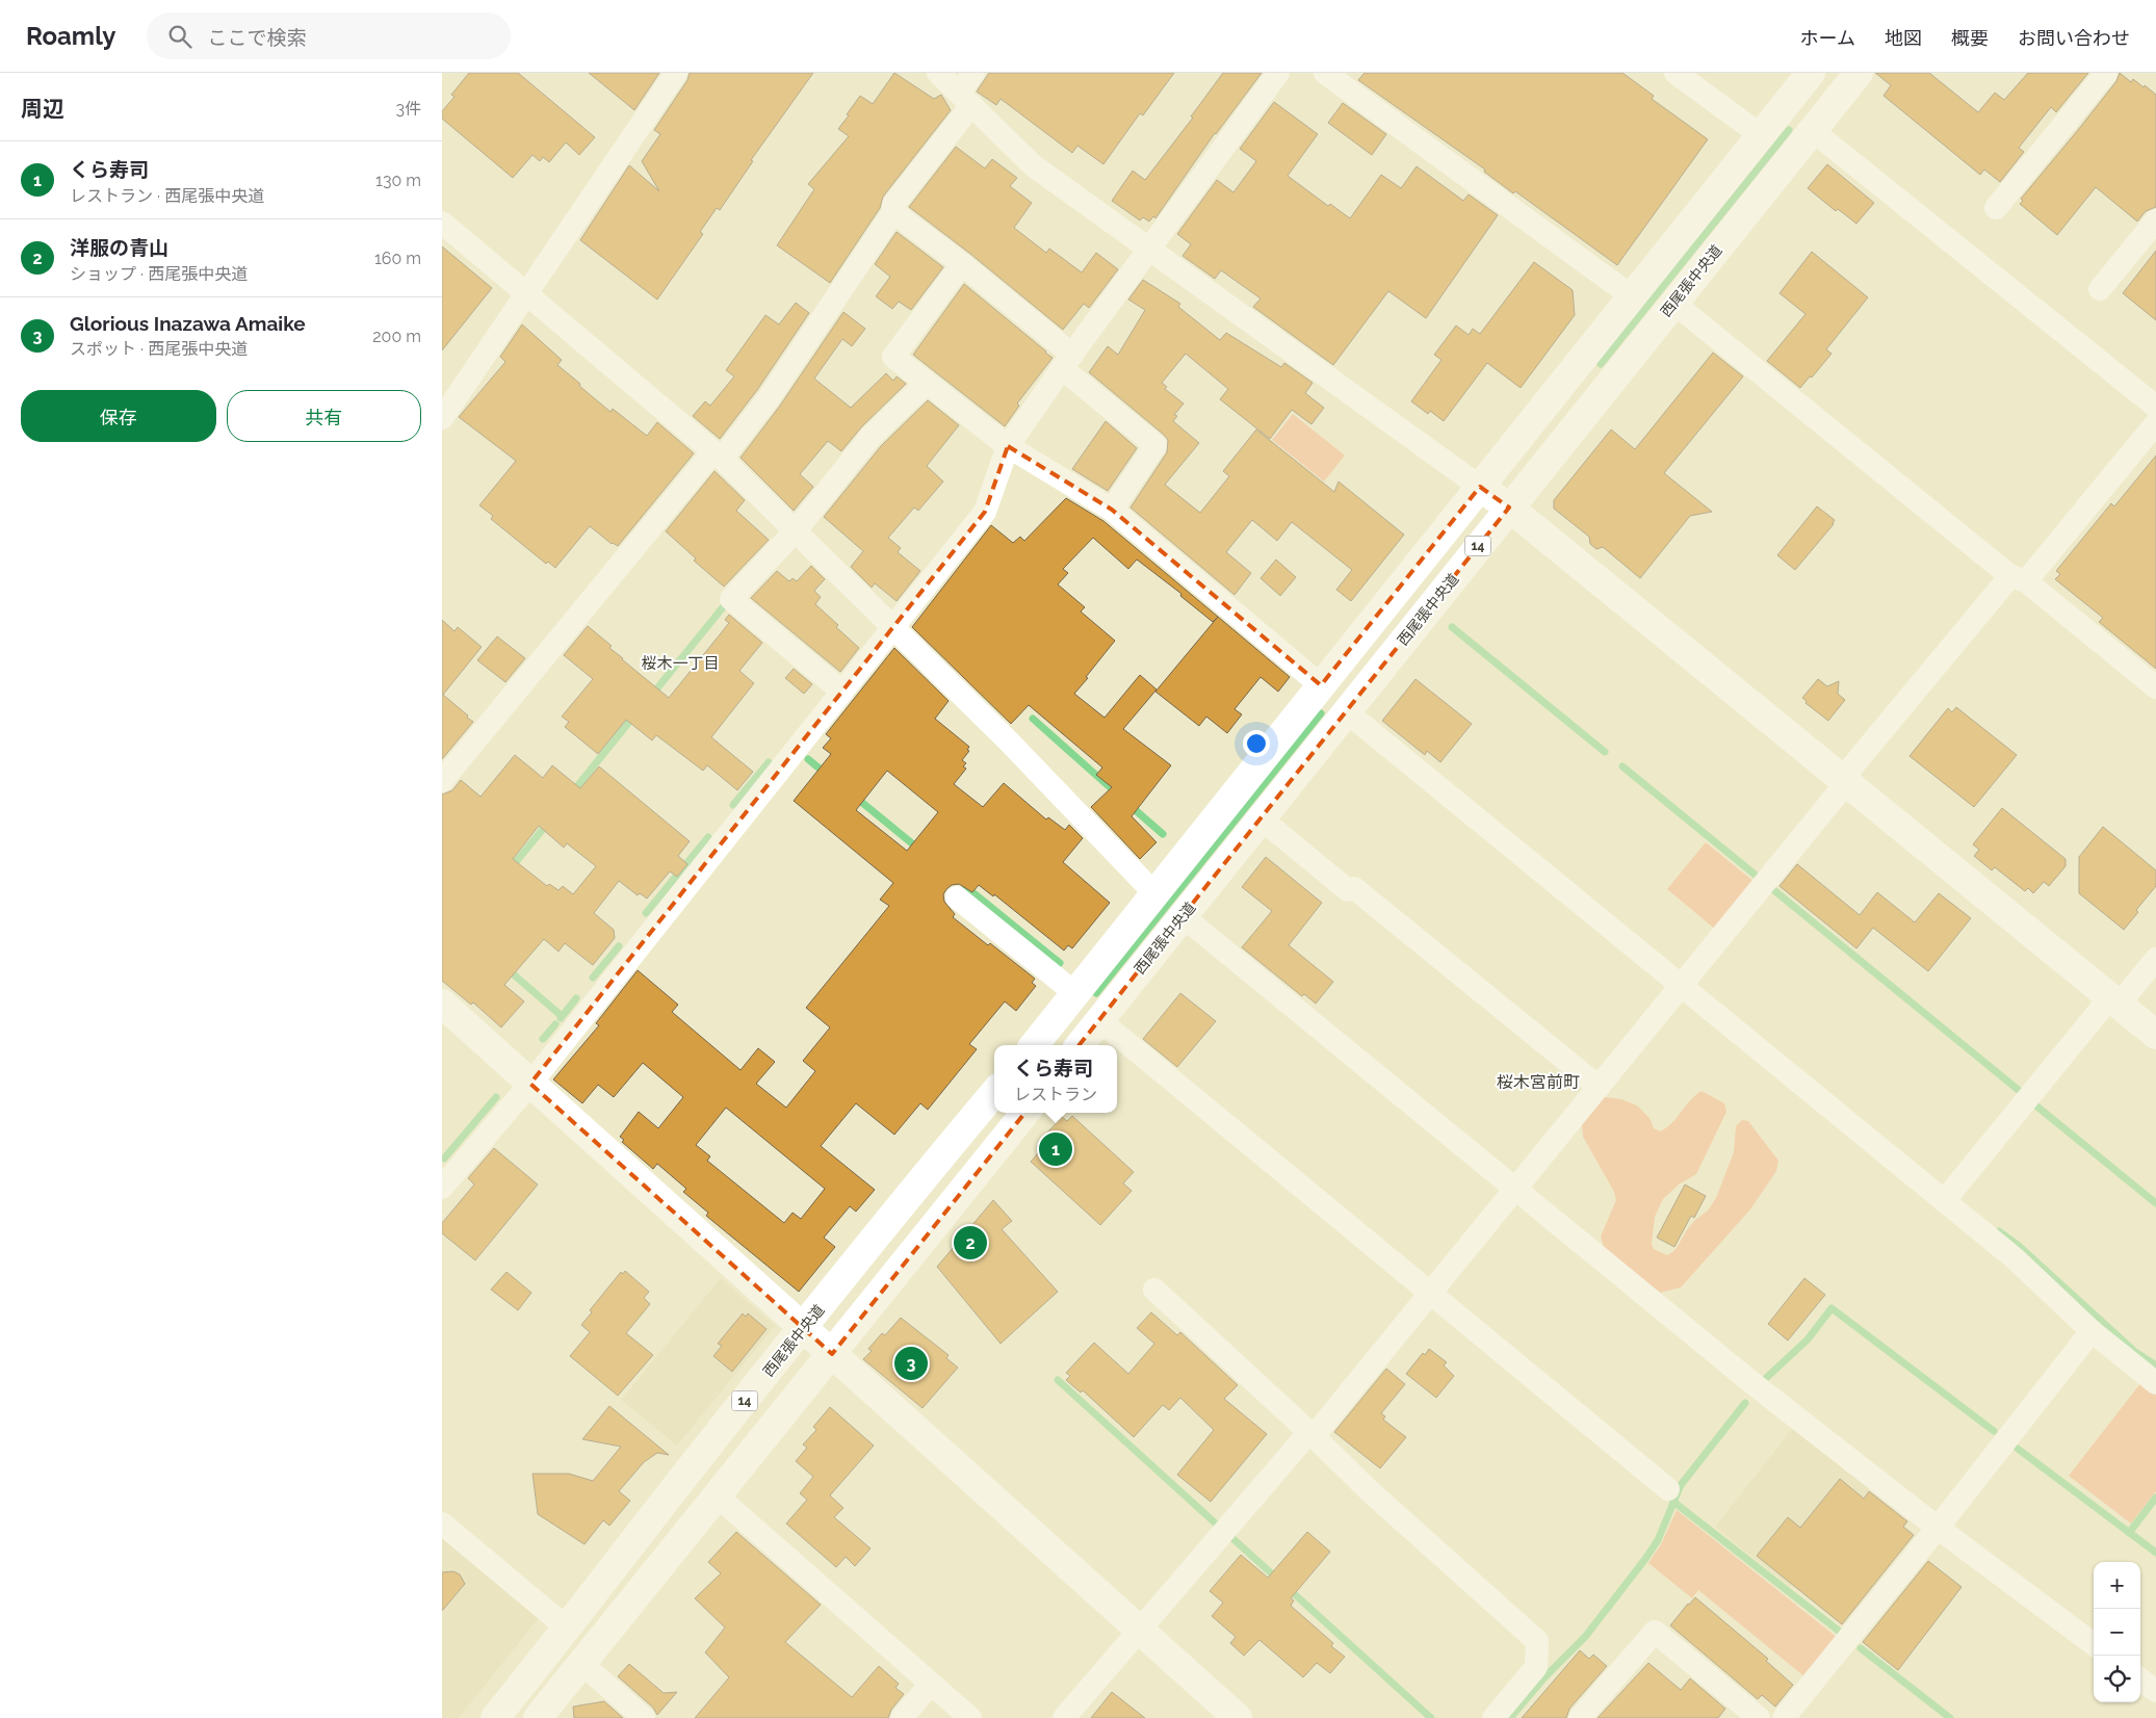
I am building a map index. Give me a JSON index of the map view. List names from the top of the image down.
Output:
{
  "streets": {
    "main road": ["西尾張中央道", "14"]
  },
  "districts": ["桜木一丁目", "桜木宮前町"],
  "page": {
    "header": "Roamly",
    "search": "ここで検索",
    "nav": [
      "ホーム",
      "地図",
      "概要",
      "お問い合わせ"
    ],
    "heading": ["周辺", "3件"],
    "list": [
      {
        "mark": "1",
        "name": "くら寿司",
        "note": "レストラン · 西尾張中央道",
        "value": "130 m"
      },
      {
        "mark": "2",
        "name": "洋服の青山",
        "note": "ショップ · 西尾張中央道",
        "value": "160 m"
      },
      {
        "mark": "3",
        "name": "Glorious Inazawa Amaike",
        "note": "スポット · 西尾張中央道",
        "value": "200 m"
      }
    ],
    "buttons": ["保存", "共有"],
    "popup": ["くら寿司", "レストラン"],
    "pins": ["1", "2", "3"],
    "map_buttons": ["+", "−"]
  }
}
